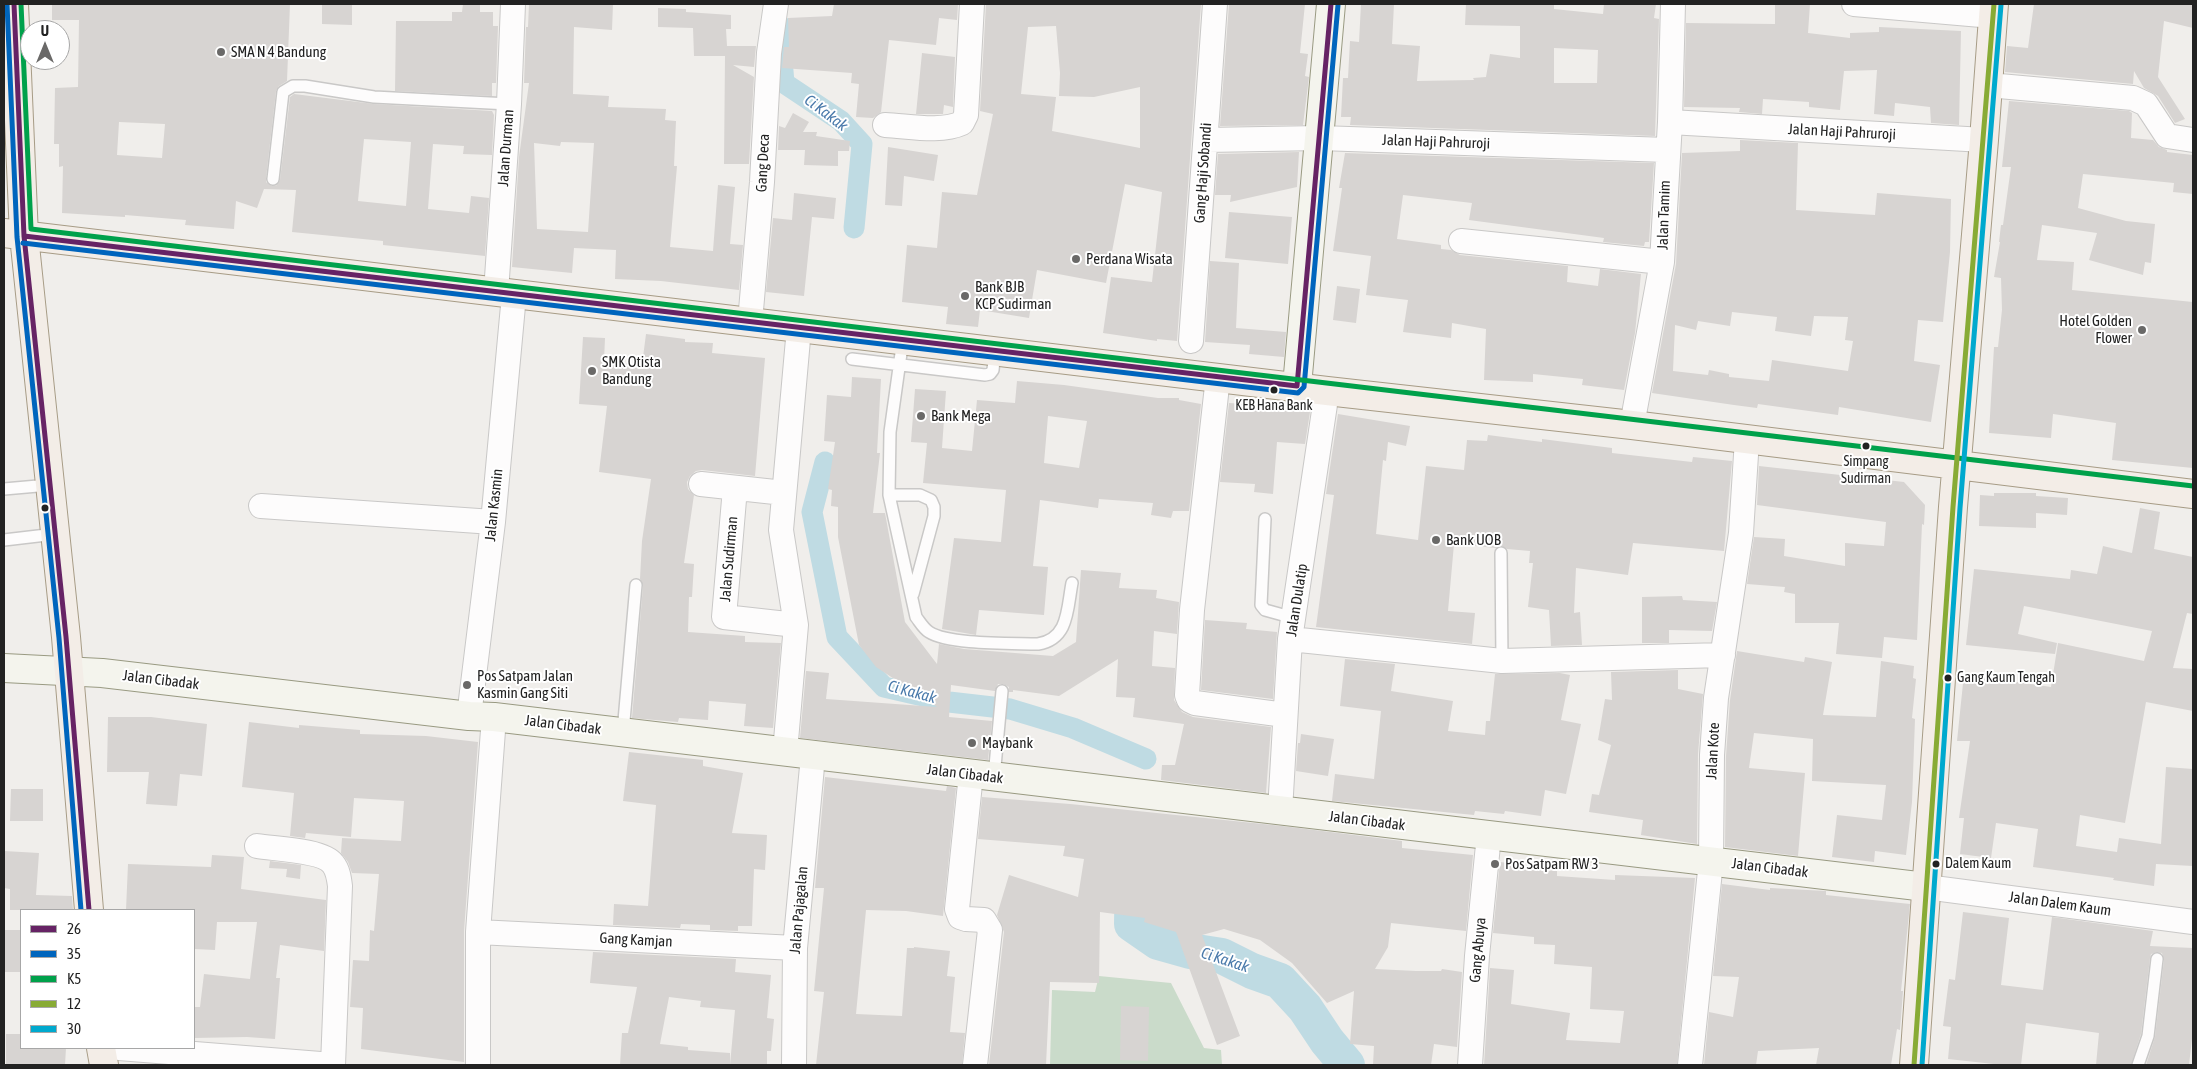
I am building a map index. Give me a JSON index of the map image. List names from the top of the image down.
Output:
{
  "streets": {
    "main road": ["Jalan Cibadak"],
    "street": [
      "Jalan Haji Pahruroji",
      "Jalan Durman",
      "Gang Deca",
      "Gang Haji Sobandi",
      "Jalan Tamim",
      "Jalan Kasmin",
      "Jalan Sudirman",
      "Jalan Dulatip",
      "Jalan Kote",
      "Jalan Dalem Kaum",
      "Jalan Pajagalan",
      "Gang Kamjan",
      "Gang Abuya"
    ]
  },
  "crossings": [
    ["Jalan Haji Pahruroji", "Gang Haji Sobandi"],
    ["Jalan Haji Pahruroji", "Jalan Tamim"],
    ["Jalan Durman", "Jalan Kasmin"],
    ["Jalan Kasmin", "Jalan Cibadak"],
    ["Jalan Kasmin", "Gang Kamjan"],
    ["Jalan Dulatip", "Jalan Cibadak"],
    ["Jalan Cibadak", "Jalan Kote"],
    ["Jalan Cibadak", "Jalan Dalem Kaum"],
    ["Jalan Cibadak", "Jalan Pajagalan"],
    ["Jalan Cibadak", "Gang Abuya"],
    ["Jalan Pajagalan", "Gang Kamjan"]
  ],
  "water": ["Ci Kakak"],
  "places": [
    "SMA N 4 Bandung",
    "Perdana Wisata",
    "Bank BJB KCP Sudirman",
    "Hotel Golden Flower",
    "SMK Otista Bandung",
    "KEB Hana Bank",
    "Bank Mega",
    "Simpang Sudirman",
    "Bank UOB",
    "Gang Kaum Tengah",
    "Pos Satpam Jalan Kasmin Gang Siti",
    "Maybank",
    "Pos Satpam RW 3",
    "Dalem Kaum"
  ],
  "lines": [
    "transit line 26",
    "transit line 35",
    "transit line K5",
    "transit line 12",
    "transit line 30"
  ],
  "legend": [
    "26",
    "35",
    "K5",
    "12",
    "30"
  ],
  "north": "top"
}
